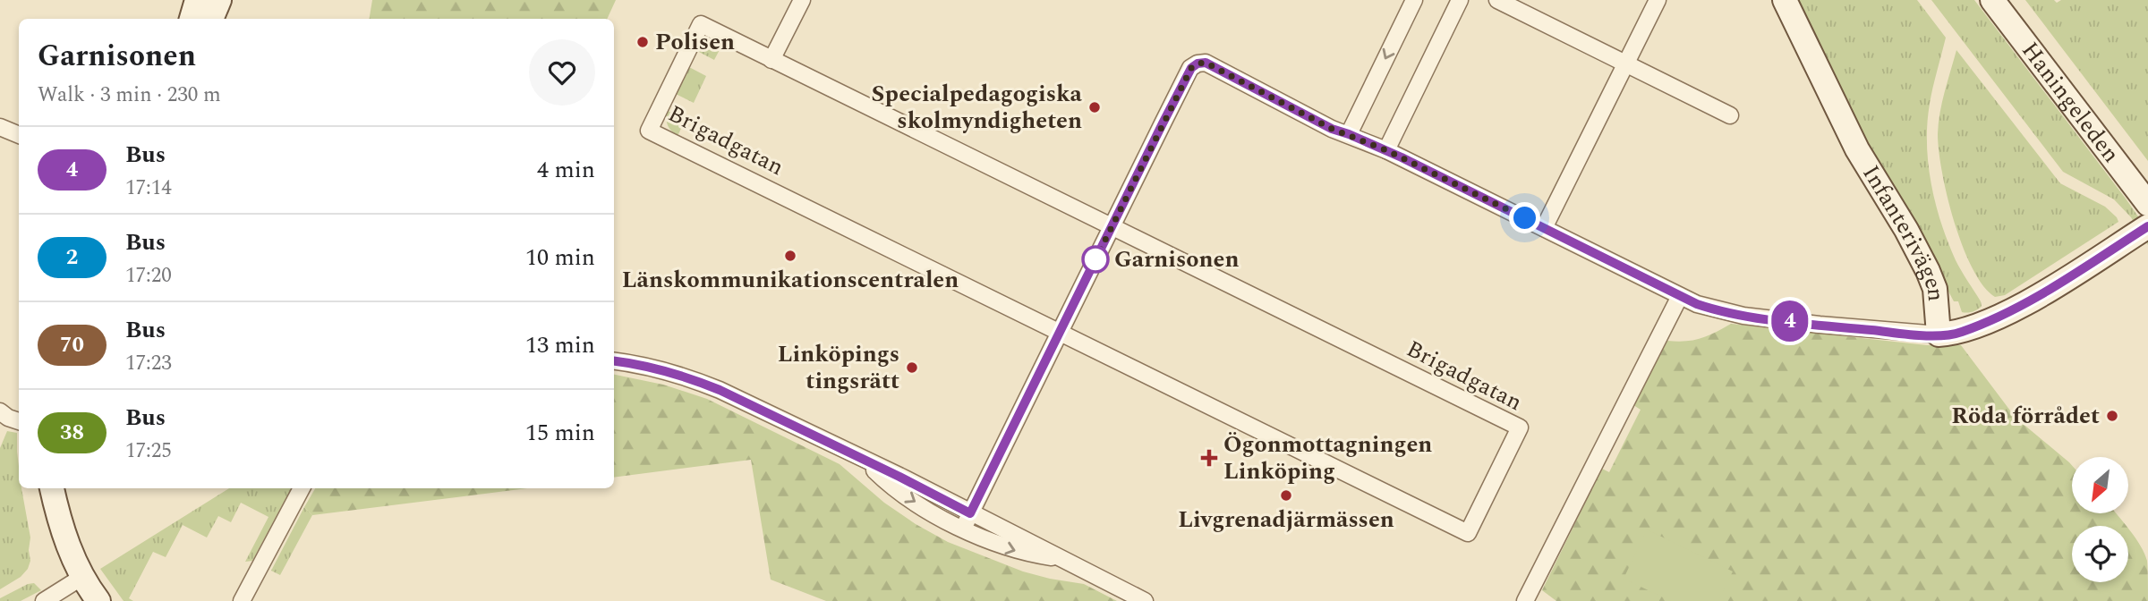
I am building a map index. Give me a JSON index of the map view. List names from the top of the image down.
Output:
{
  "streets": {
    "street": ["Haningeleden", "Brigadgatan", "Infanterivägen"]
  },
  "places": {
    "other": [
      "Polisen",
      "Specialpedagogiska skolmyndigheten",
      "Länskommunikationscentralen",
      "Garnisonen",
      "Linköpings tingsrätt",
      "Röda förrådet",
      "Livgrenadjärmässen"
    ],
    "health": ["Ögonmottagningen Linköping"]
  },
  "lines": ["bus line 4"],
  "north": "bottom left",
  "page": {
    "on_map": "4",
    "heading": ["Garnisonen", "Walk · 3 min · 230 m"],
    "list": [
      {
        "mark": "4",
        "name": "Bus",
        "note": "17:14",
        "value": "4 min"
      },
      {
        "mark": "2",
        "name": "Bus",
        "note": "17:20",
        "value": "10 min"
      },
      {
        "mark": "70",
        "name": "Bus",
        "note": "17:23",
        "value": "13 min"
      },
      {
        "mark": "38",
        "name": "Bus",
        "note": "17:25",
        "value": "15 min"
      }
    ]
  }
}
